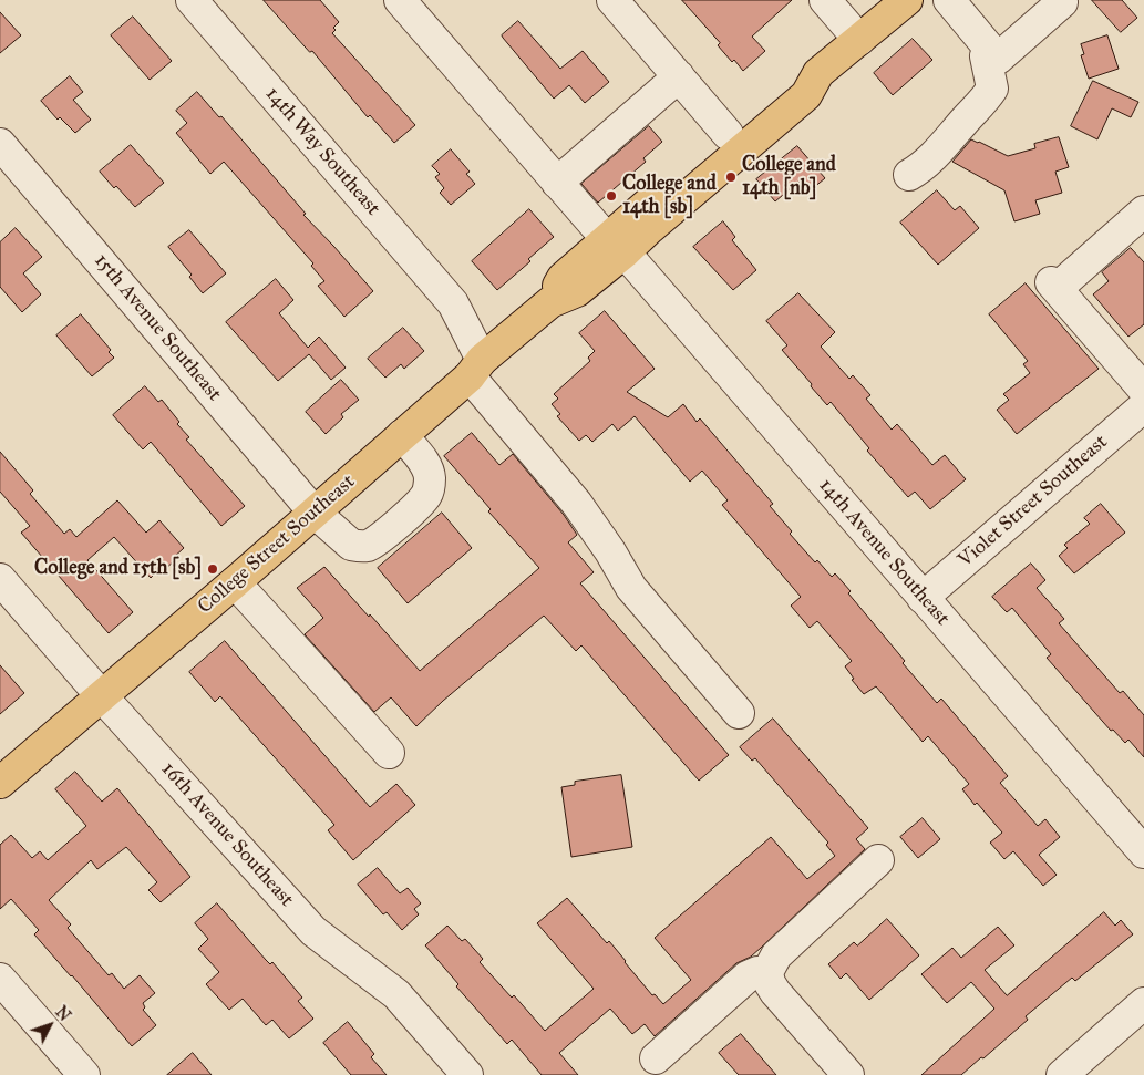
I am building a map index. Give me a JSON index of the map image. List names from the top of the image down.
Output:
{
  "streets": {
    "main road": ["College Street Southeast"],
    "street": [
      "14th Way Southeast",
      "15th Avenue Southeast",
      "Violet Street Southeast",
      "14th Avenue Southeast",
      "16th Avenue Southeast"
    ]
  },
  "crossings": [
    ["14th Way Southeast", "College Street Southeast"],
    ["15th Avenue Southeast", "College Street Southeast"],
    ["Violet Street Southeast", "14th Avenue Southeast"],
    ["College Street Southeast", "14th Avenue Southeast"],
    ["College Street Southeast", "16th Avenue Southeast"]
  ],
  "places": ["College and 14th [nb]", "College and 14th [sb]", "College and 15th [sb]"],
  "north": "top right"
}
